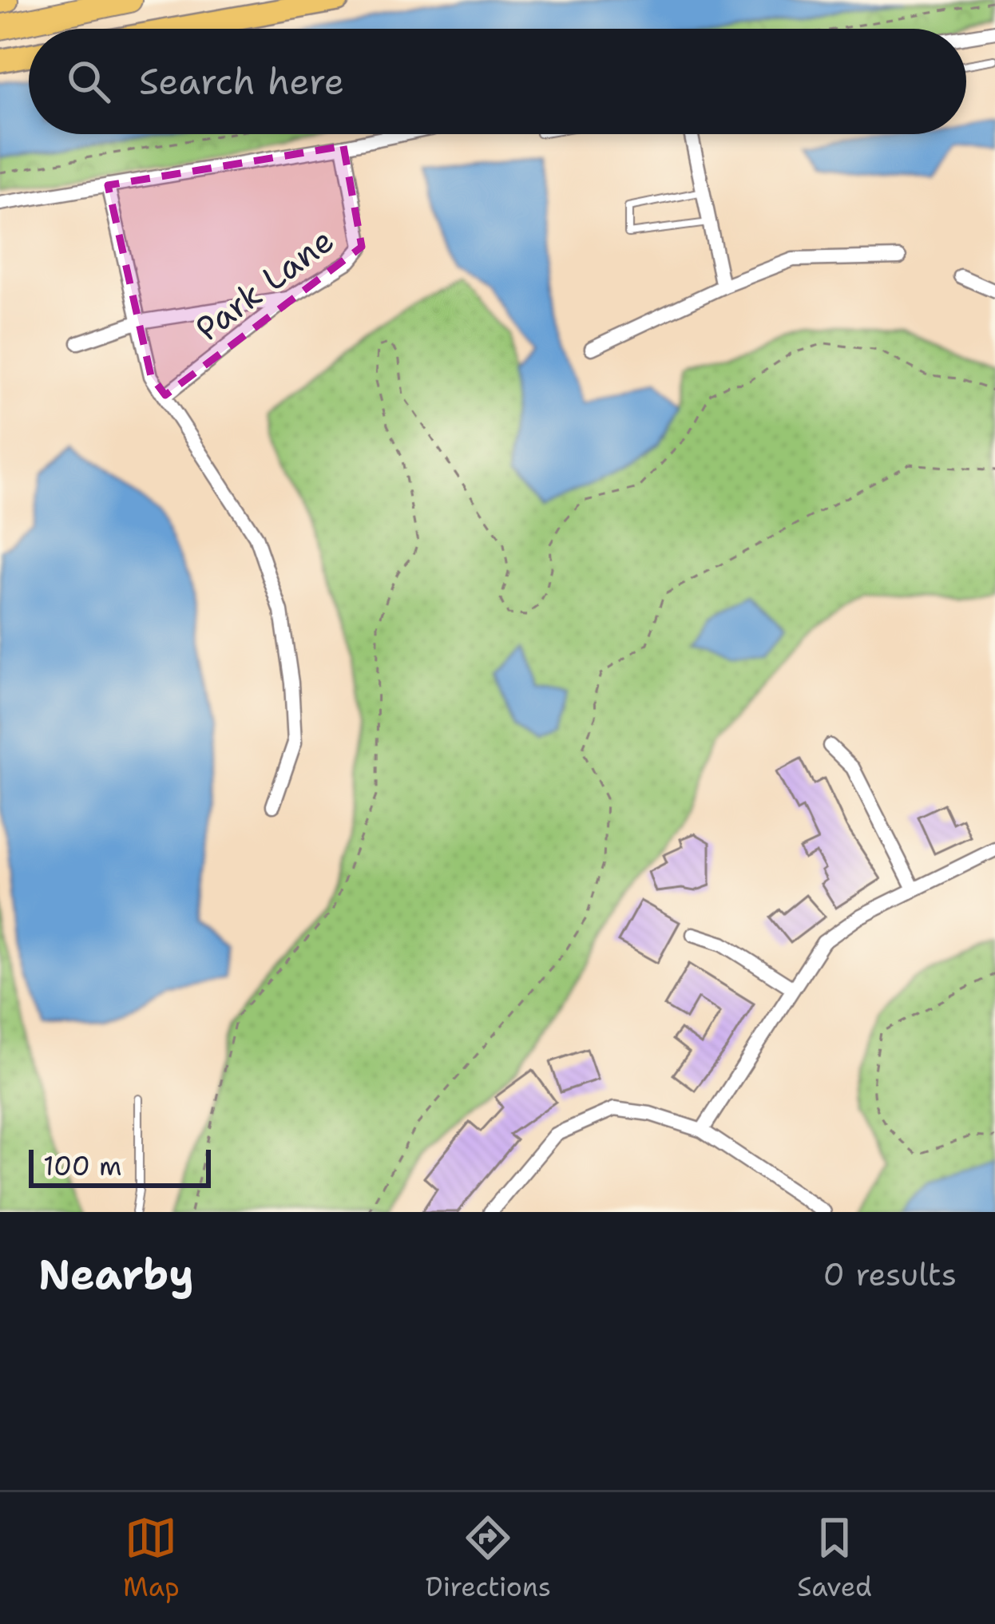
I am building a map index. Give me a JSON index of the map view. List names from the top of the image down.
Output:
{
  "streets": {
    "street": ["Park Lane"]
  },
  "scale_bar": "100 m",
  "page": {
    "search": "Search here",
    "scale": "100 m",
    "heading": ["Nearby", "0 results"],
    "nav": ["Map", "Directions", "Saved"]
  }
}
